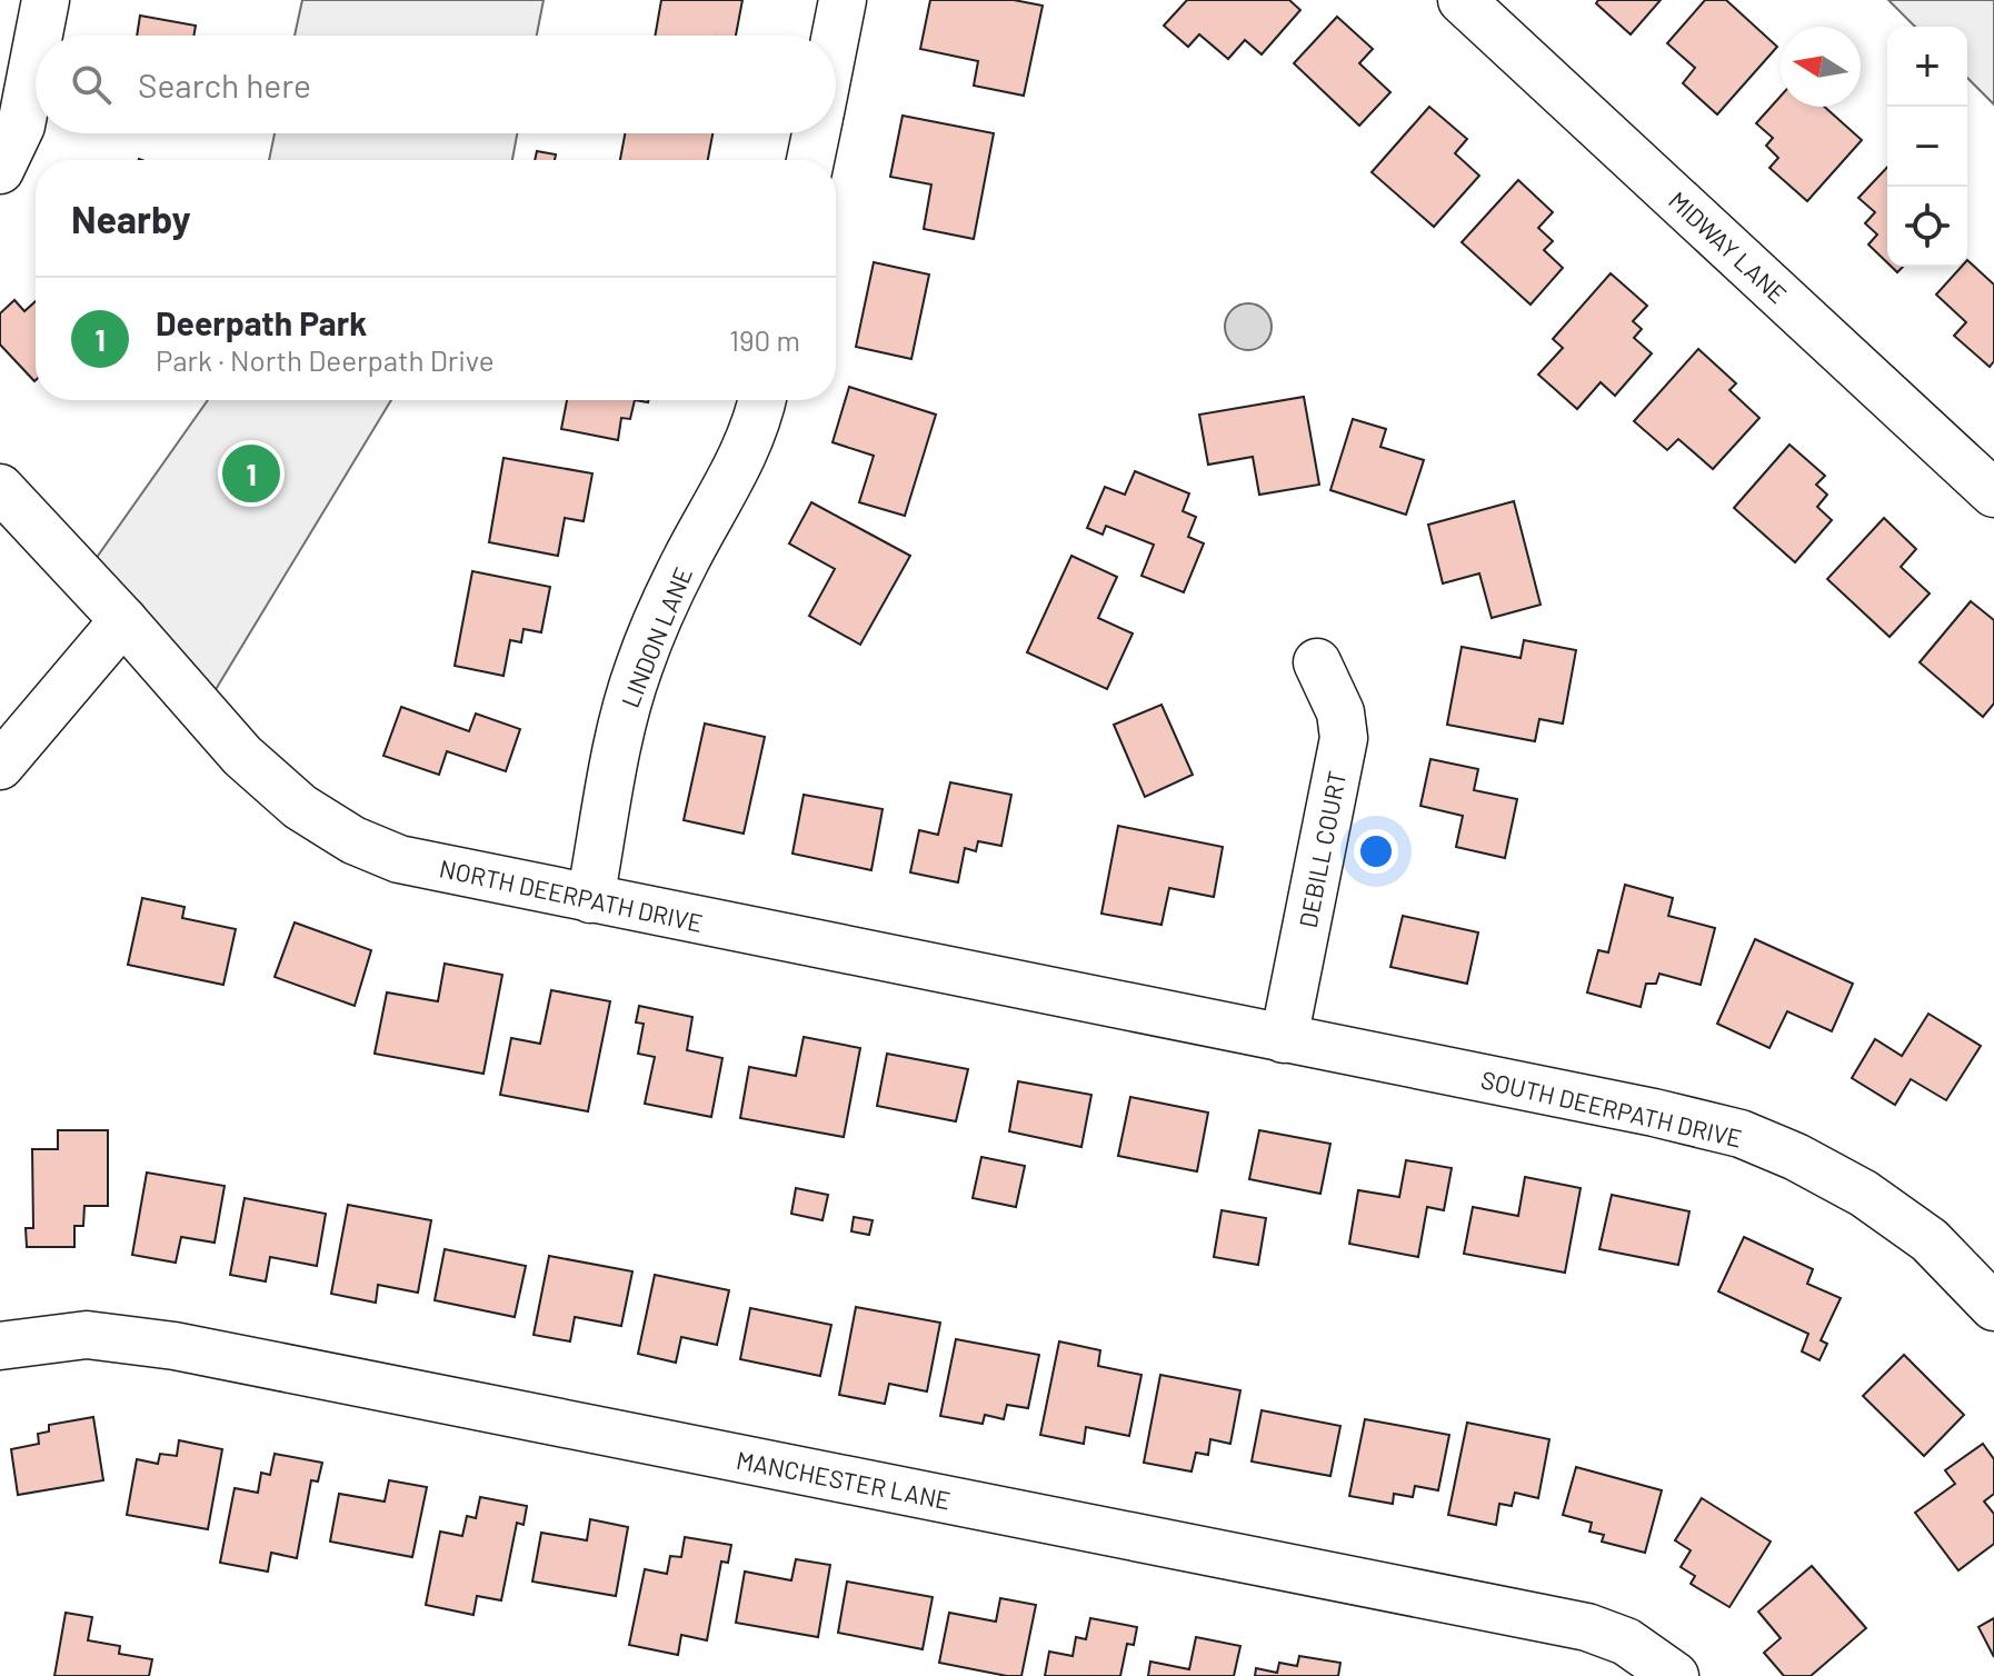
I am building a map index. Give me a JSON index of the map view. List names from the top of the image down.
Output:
{
  "streets": {
    "street": [
      "MIDWAY LANE",
      "LINDON LANE",
      "DEBILL COURT",
      "NORTH DEERPATH DRIVE",
      "SOUTH DEERPATH DRIVE",
      "MANCHESTER LANE"
    ]
  },
  "crossings": [
    ["LINDON LANE", "NORTH DEERPATH DRIVE"],
    ["DEBILL COURT", "NORTH DEERPATH DRIVE"],
    ["DEBILL COURT", "SOUTH DEERPATH DRIVE"],
    ["NORTH DEERPATH DRIVE", "SOUTH DEERPATH DRIVE"]
  ],
  "north": "left",
  "page": {
    "map_buttons": ["+", "−"],
    "search": "Search here",
    "heading": "Nearby",
    "list": [
      {
        "mark": "1",
        "name": "Deerpath Park",
        "note": "Park · North Deerpath Drive",
        "value": "190 m"
      }
    ],
    "pins": "1"
  }
}
